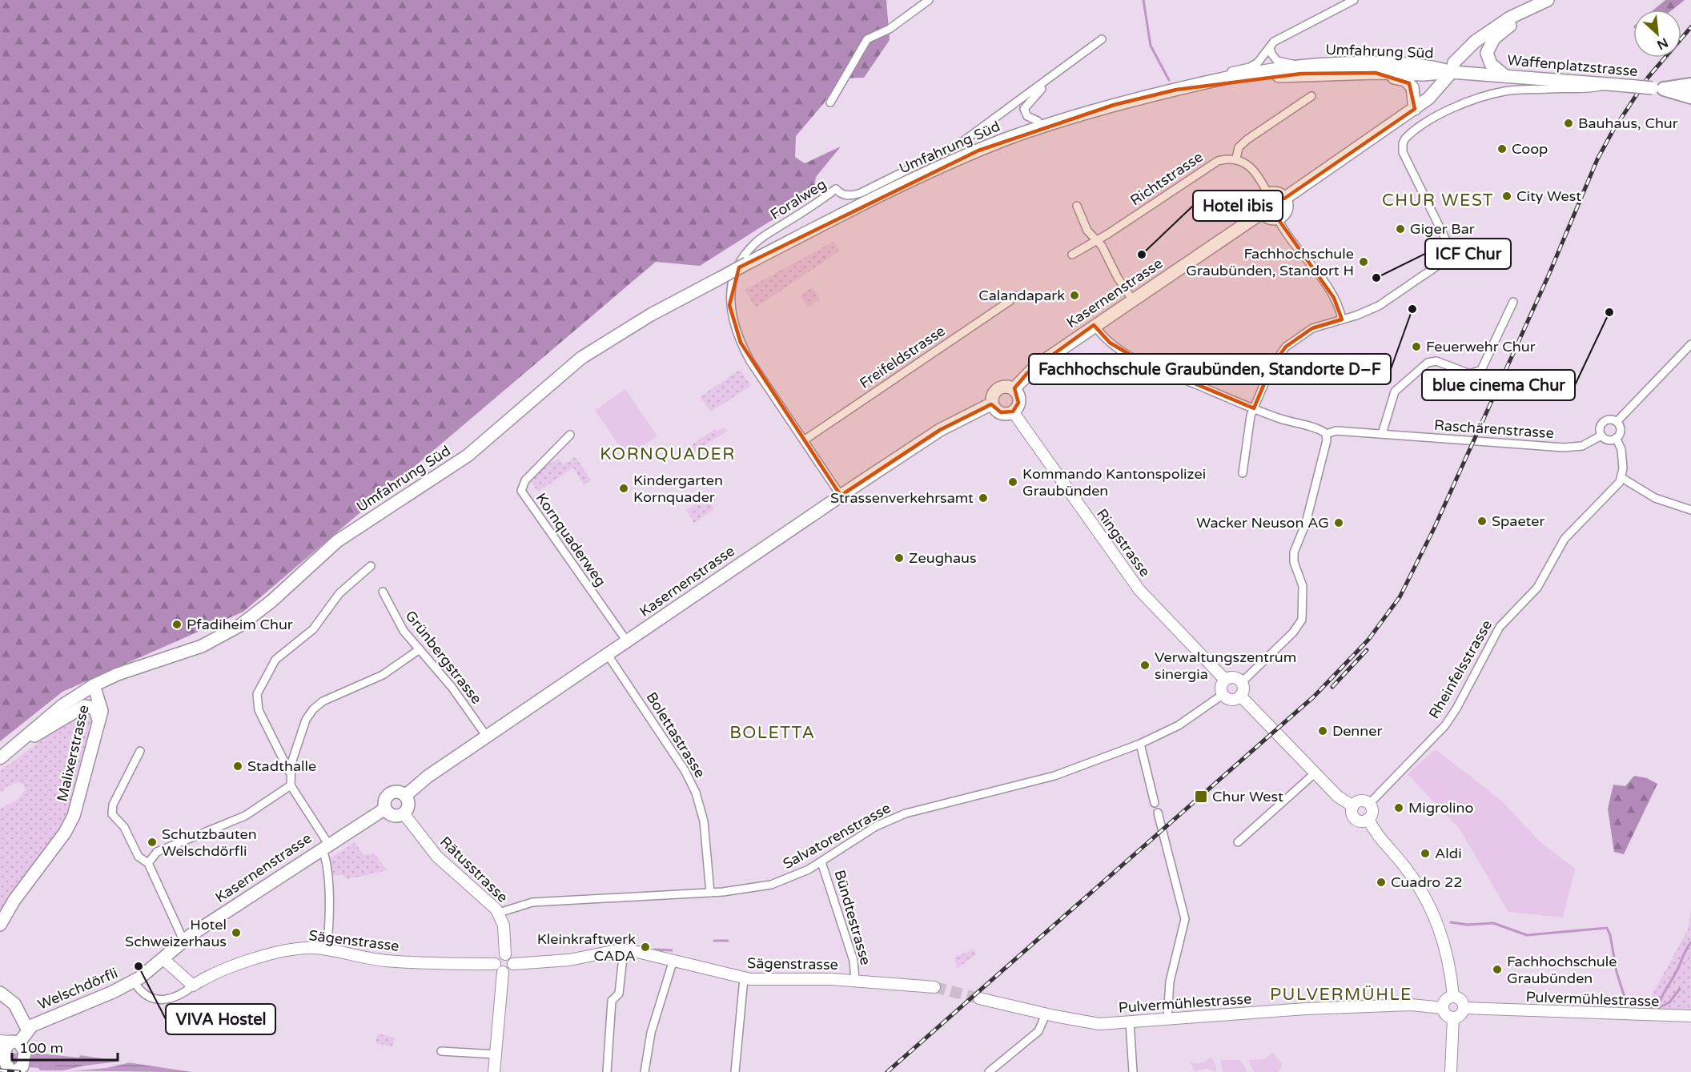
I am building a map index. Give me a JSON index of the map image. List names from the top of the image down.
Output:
{
  "streets": {
    "main road": [
      "Umfahrung Süd",
      "Waffenplatzstrasse",
      "Kasernenstrasse",
      "Malixerstrasse",
      "Welschdörfli"
    ],
    "street": [
      "Richtstrasse",
      "Foralweg",
      "Freifeldstrasse",
      "Raschärenstrasse",
      "Kornquaderweg",
      "Ringstrasse",
      "Grünbergstrasse",
      "Rheinfelsstrasse",
      "Bolettastrasse",
      "Salvatorenstrasse",
      "Rätusstrasse",
      "Bündtestrasse",
      "Sägenstrasse",
      "Pulvermühlestrasse"
    ]
  },
  "crossings": [
    ["Umfahrung Süd", "Waffenplatzstrasse"],
    ["Umfahrung Süd", "Malixerstrasse"],
    ["Foralweg", "Kasernenstrasse"],
    ["Foralweg", "Freifeldstrasse"],
    ["Kasernenstrasse", "Raschärenstrasse"],
    ["Kasernenstrasse", "Kornquaderweg"],
    ["Kasernenstrasse", "Ringstrasse"],
    ["Kasernenstrasse", "Grünbergstrasse"],
    ["Kasernenstrasse", "Bolettastrasse"],
    ["Kasernenstrasse", "Rätusstrasse"],
    ["Kasernenstrasse", "Welschdörfli"],
    ["Ringstrasse", "Salvatorenstrasse"],
    ["Bolettastrasse", "Salvatorenstrasse"],
    ["Salvatorenstrasse", "Rätusstrasse"],
    ["Salvatorenstrasse", "Bündtestrasse"],
    ["Rätusstrasse", "Sägenstrasse"],
    ["Bündtestrasse", "Sägenstrasse"]
  ],
  "districts": [
    "CHUR WEST",
    "KORNQUADER",
    "BOLETTA",
    "PULVERMÜHLE"
  ],
  "places": {
    "other": [
      "Bauhaus, Chur",
      "Coop",
      "City West",
      "Giger Bar",
      "Hotel ibis",
      "Fachhochschule Graubünden, Standort H",
      "ICF Chur",
      "Calandapark",
      "Fachhochschule Graubünden, Standorte D–F",
      "blue cinema Chur",
      "Feuerwehr Chur",
      "Kommando Kantonspolizei Graubünden",
      "Kindergarten Kornquader",
      "Strassenverkehrsamt",
      "Spaeter",
      "Wacker Neuson AG",
      "Zeughaus",
      "Pfadiheim Chur",
      "Verwaltungszentrum sinergia",
      "Denner",
      "Stadthalle",
      "Migrolino",
      "Schutzbauten Welschdörfli",
      "Aldi",
      "Cuadro 22",
      "Hotel Schweizerhaus",
      "Kleinkraftwerk CADA",
      "VIVA Hostel",
      "Fachhochschule Graubünden"
    ],
    "transit": ["Chur West"]
  },
  "scale_bar": "100 m",
  "north": "bottom right"
}
